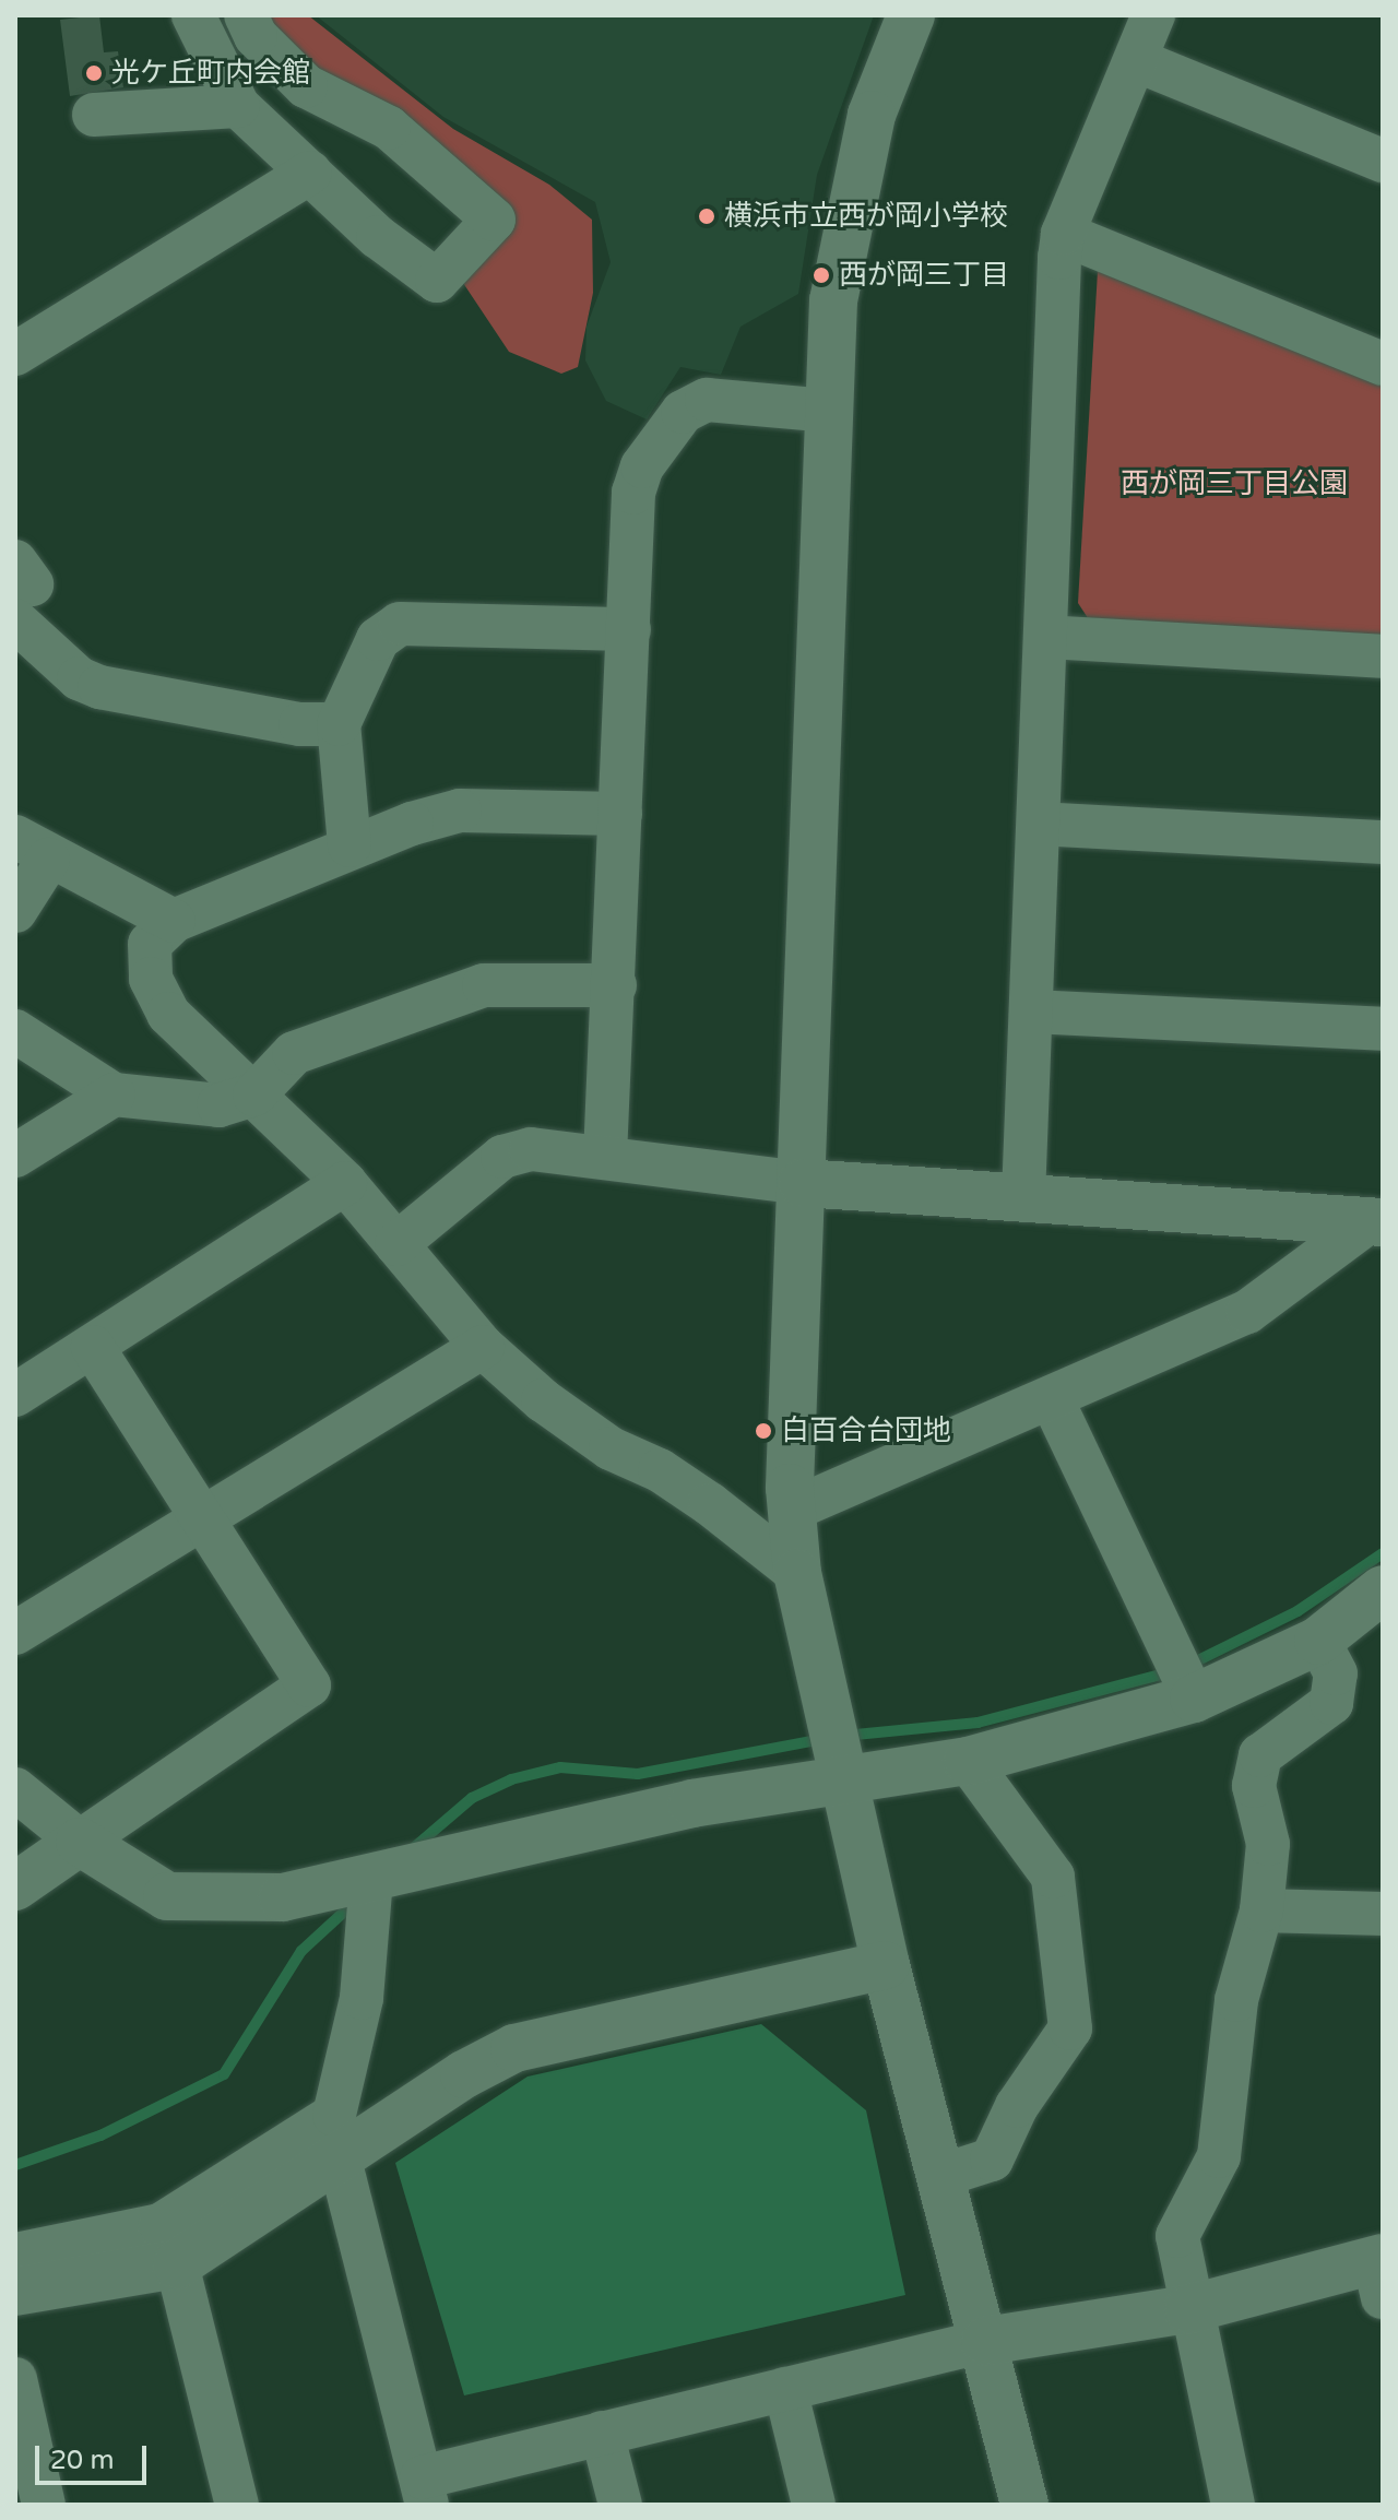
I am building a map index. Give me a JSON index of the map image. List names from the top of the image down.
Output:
{
  "parks": ["西が岡三丁目公園"],
  "places": [
    "光ケ丘町内会館",
    "横浜市立西が岡小学校",
    "西が岡三丁目",
    "白百合台団地"
  ],
  "scale_bar": "20 m"
}
